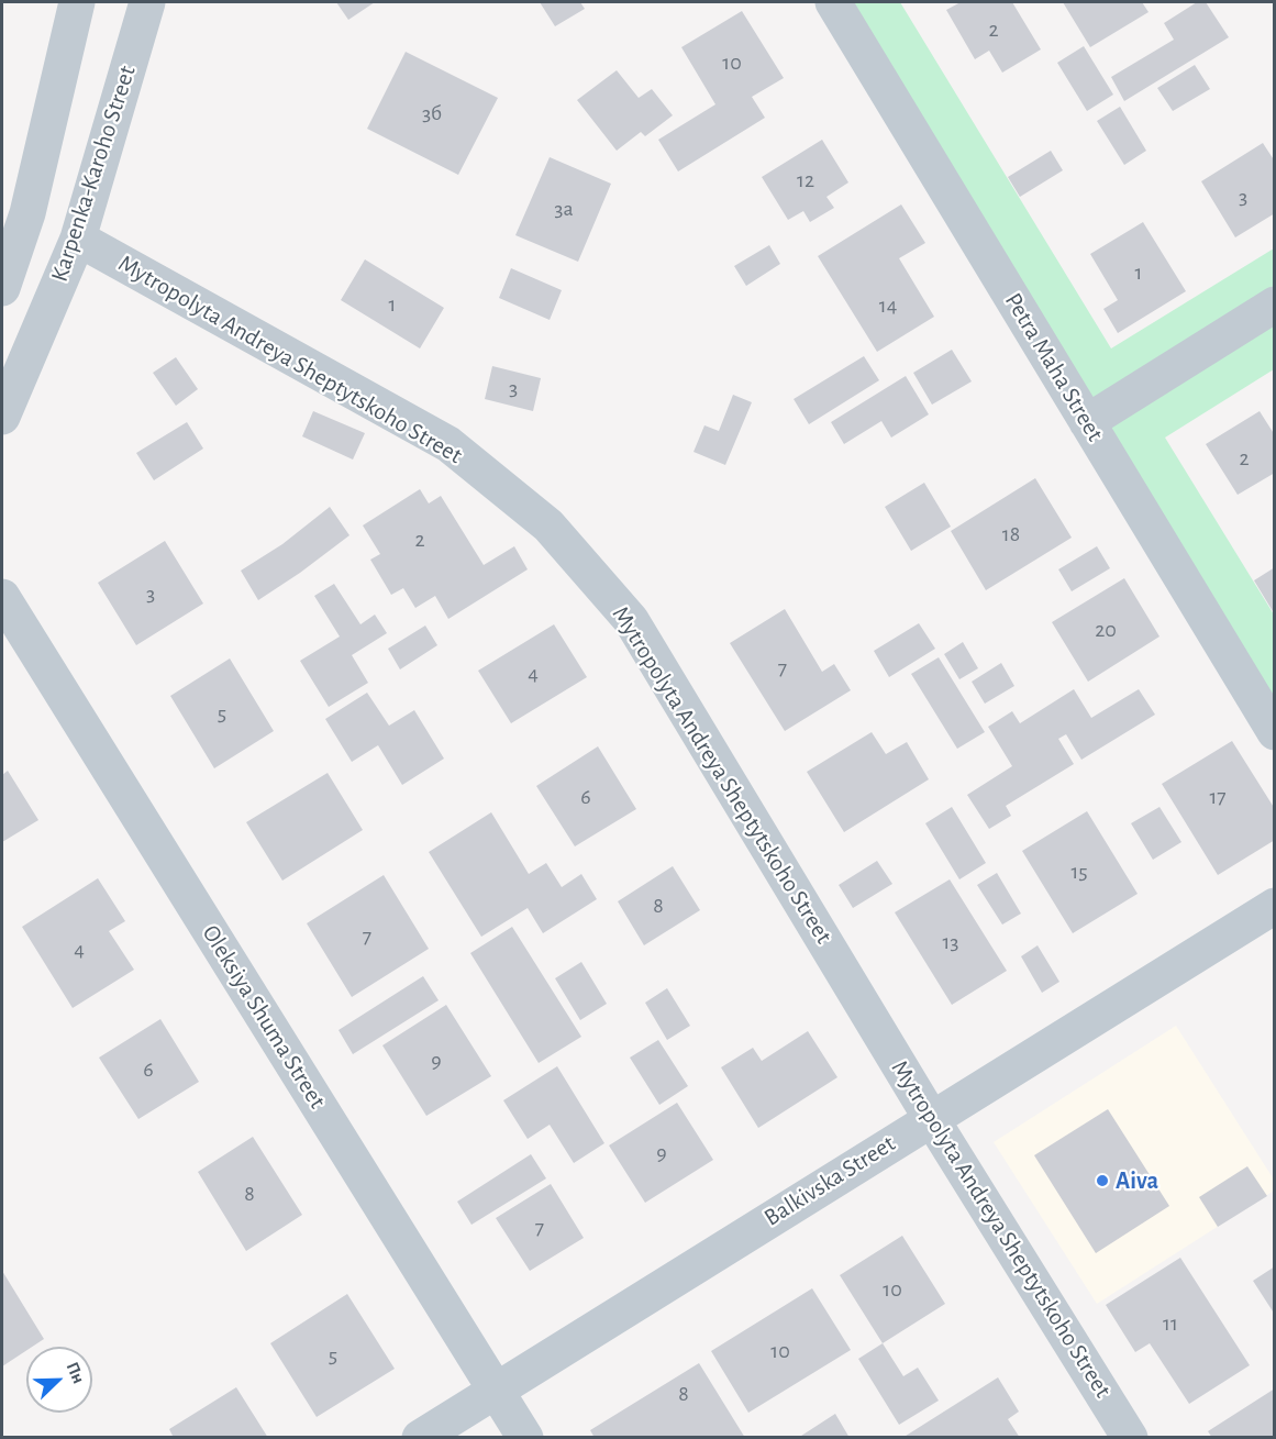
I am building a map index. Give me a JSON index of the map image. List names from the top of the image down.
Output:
{
  "streets": {
    "street": [
      "Karpenka-Karoho Street",
      "Mytropolyta Andreya Sheptytskoho Street",
      "Petra Maha Street",
      "Oleksiya Shuma Street",
      "Balkivska Street"
    ]
  },
  "crossings": [
    ["Karpenka-Karoho Street", "Mytropolyta Andreya Sheptytskoho Street"],
    ["Mytropolyta Andreya Sheptytskoho Street", "Balkivska Street"],
    ["Oleksiya Shuma Street", "Balkivska Street"]
  ],
  "places": ["Aiva"],
  "house_numbers": [
    "2",
    "10",
    "3б",
    "12",
    "3",
    "3а",
    "1",
    "1",
    "14",
    "3",
    "2",
    "18",
    "2",
    "3",
    "20",
    "7",
    "4",
    "5",
    "6",
    "17",
    "15",
    "8",
    "7",
    "13",
    "4",
    "9",
    "6",
    "9",
    "8",
    "7",
    "10",
    "11",
    "10",
    "5",
    "8"
  ],
  "north": "top right"
}
